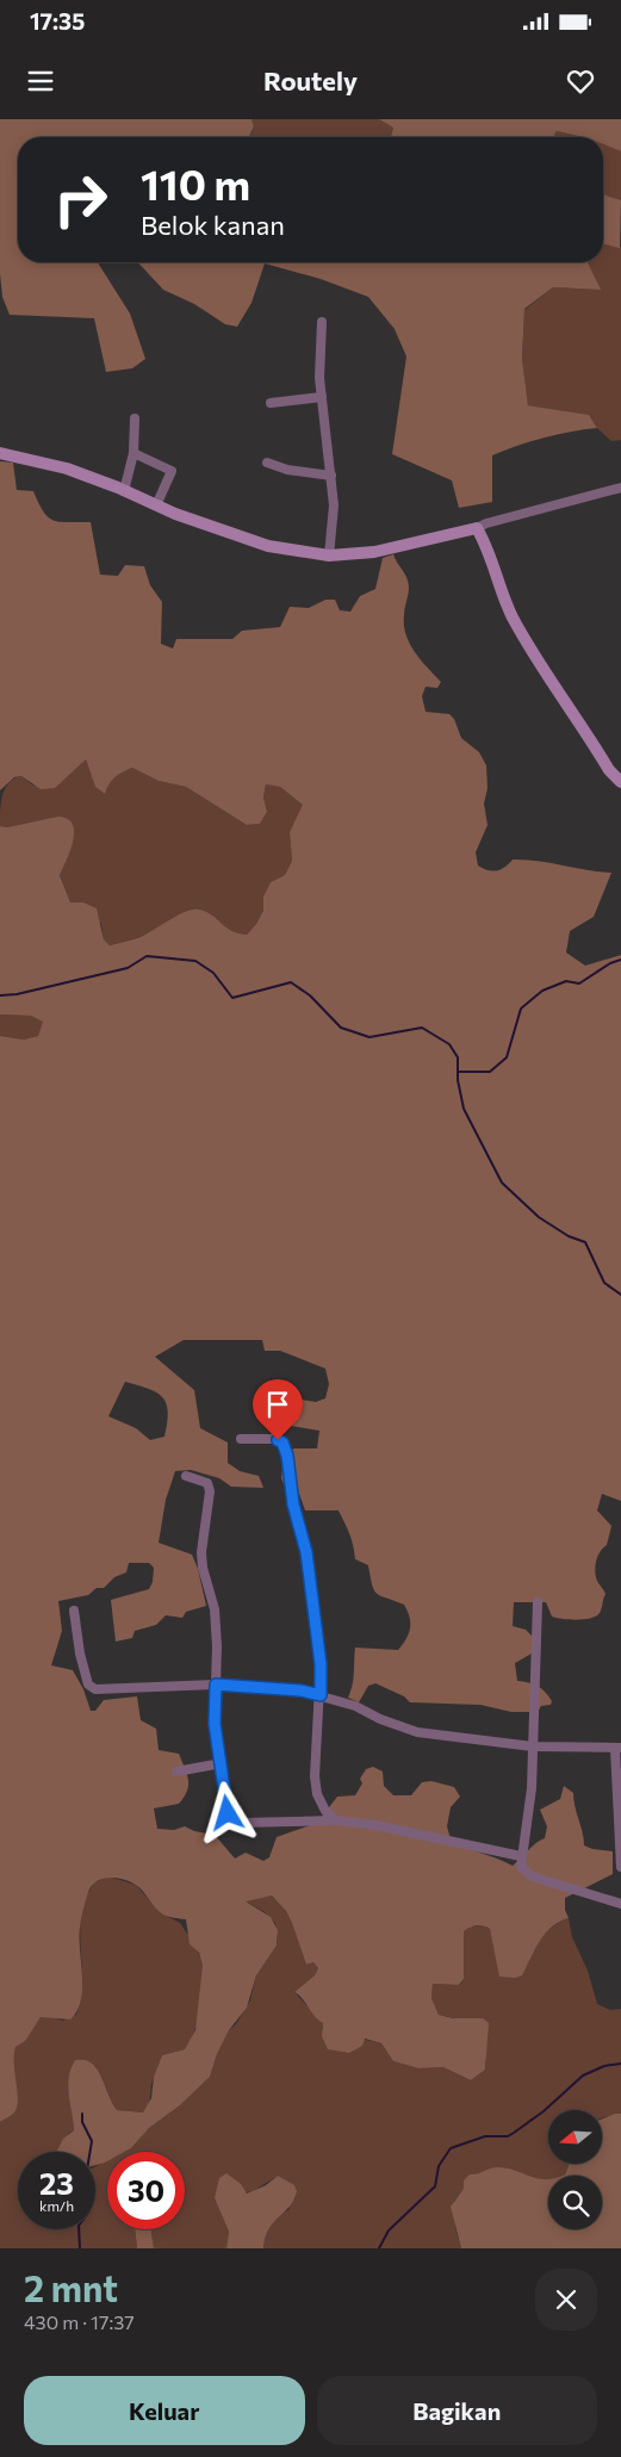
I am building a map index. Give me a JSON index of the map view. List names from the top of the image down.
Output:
{
  "north": "left",
  "page": {
    "status": "17:35",
    "header": "Routely",
    "turn": ["110 m", "Belok kanan"],
    "speed": "23 km/h",
    "limit": "30",
    "heading": ["2 mnt", "430 m · 17:37"],
    "buttons": ["Keluar", "Bagikan"]
  }
}
